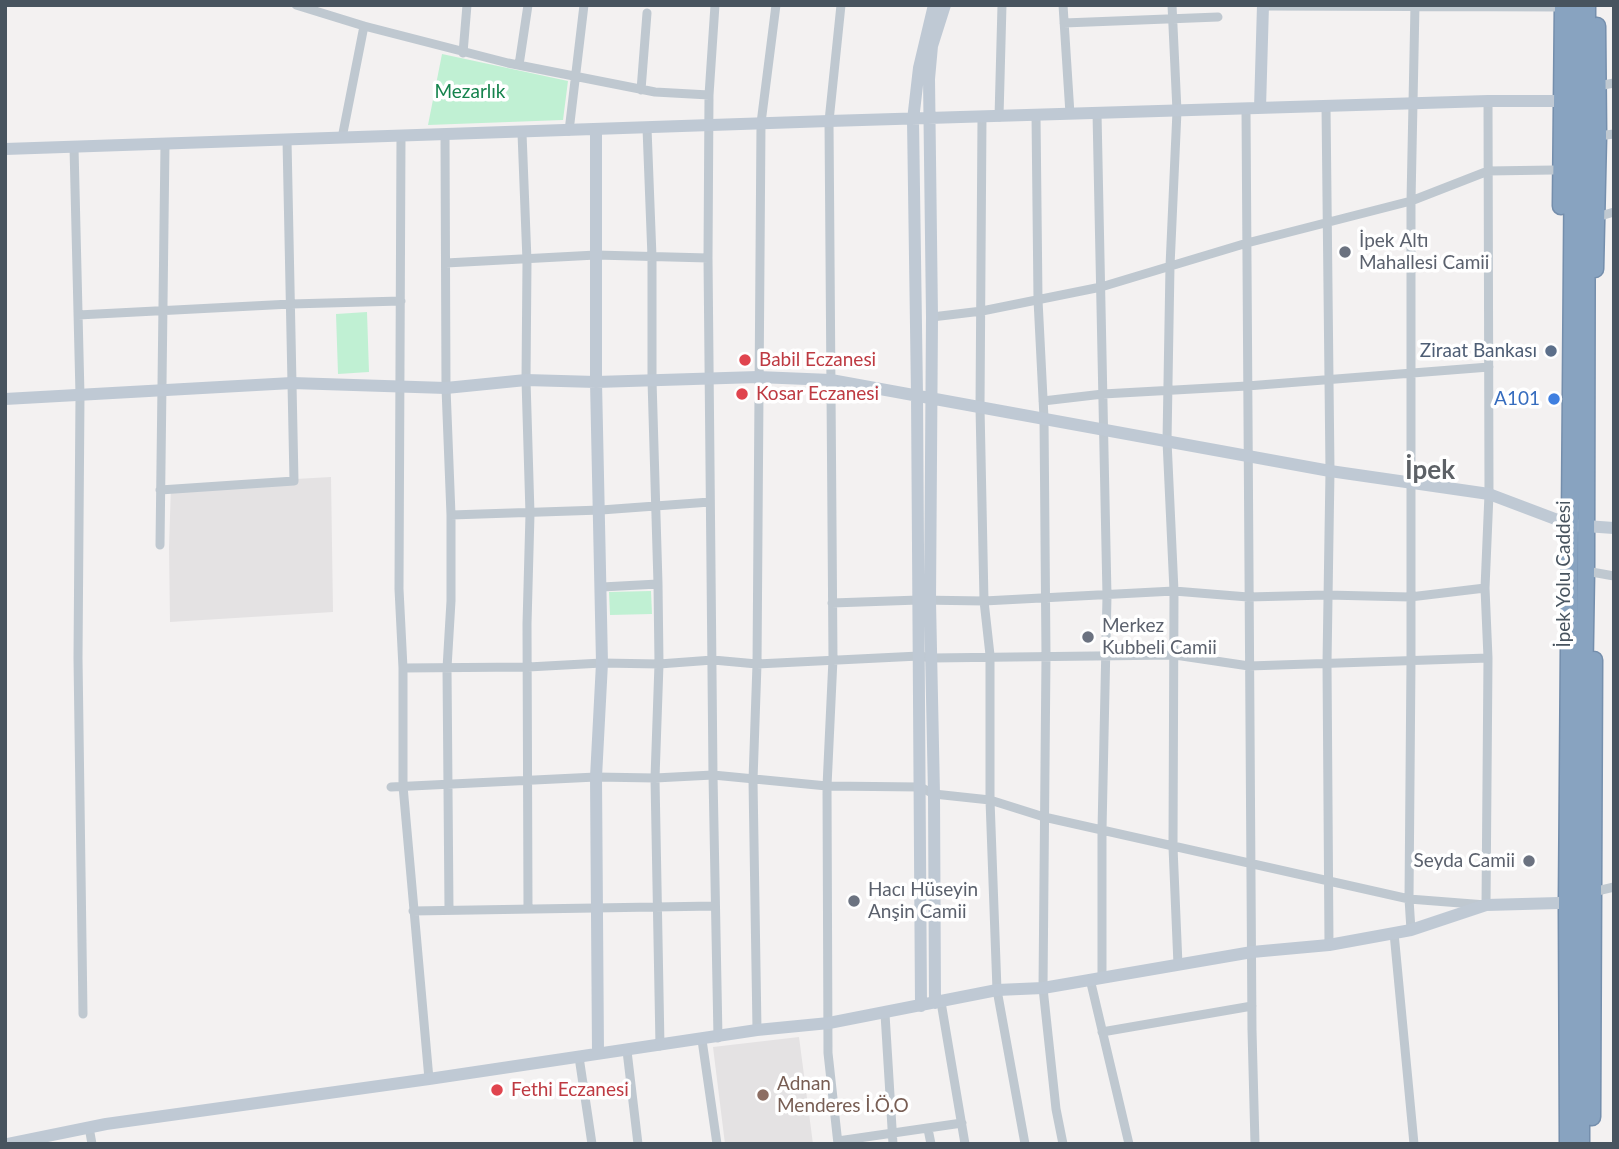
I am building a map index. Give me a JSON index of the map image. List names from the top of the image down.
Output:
{
  "streets": {
    "highway": ["İpek Yolu Caddesi"]
  },
  "districts": ["İpek"],
  "parks": ["Mezarlık"],
  "places": [
    "İpek Altı Mahallesi Camii",
    "Ziraat Bankası",
    "Babil Eczanesi",
    "Kosar Eczanesi",
    "A101",
    "Merkez Kubbeli Camii",
    "Seyda Camii",
    "Hacı Hüseyin Anşin Camii",
    "Fethi Eczanesi",
    "Adnan Menderes İ.Ö.O"
  ]
}
